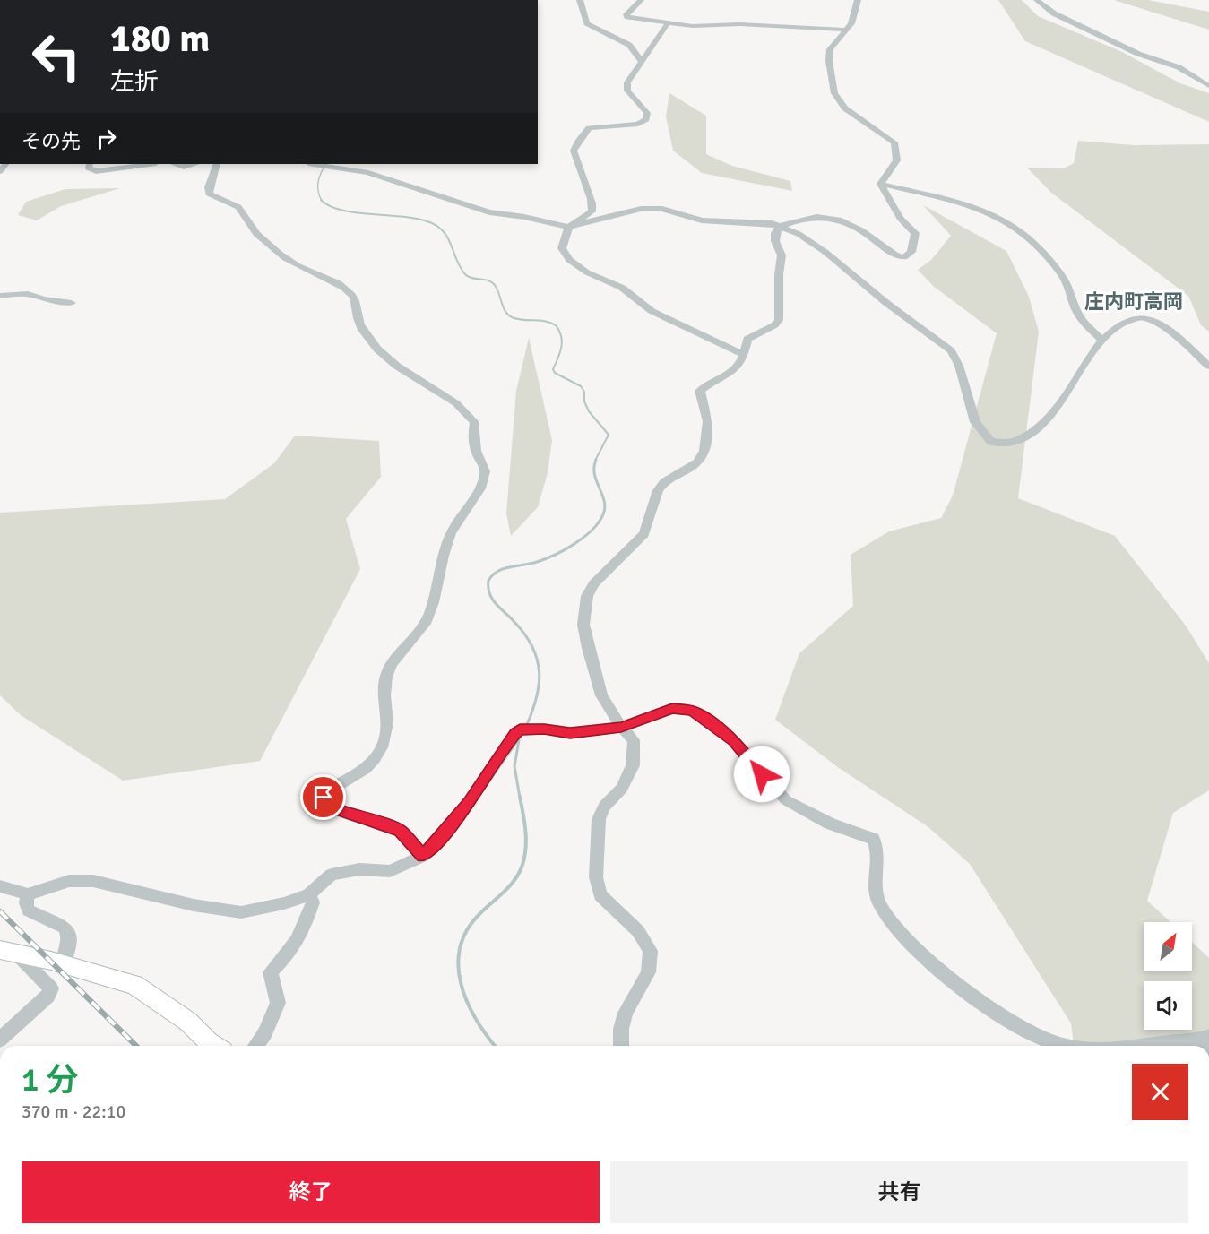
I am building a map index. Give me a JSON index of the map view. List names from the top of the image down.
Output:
{
  "districts": ["庄内町高岡"],
  "north": "top right",
  "page": {
    "turn": ["180 m", "左折"],
    "then": "その先",
    "heading": ["1 分", "370 m · 22:10"],
    "buttons": ["終了", "共有"]
  }
}
